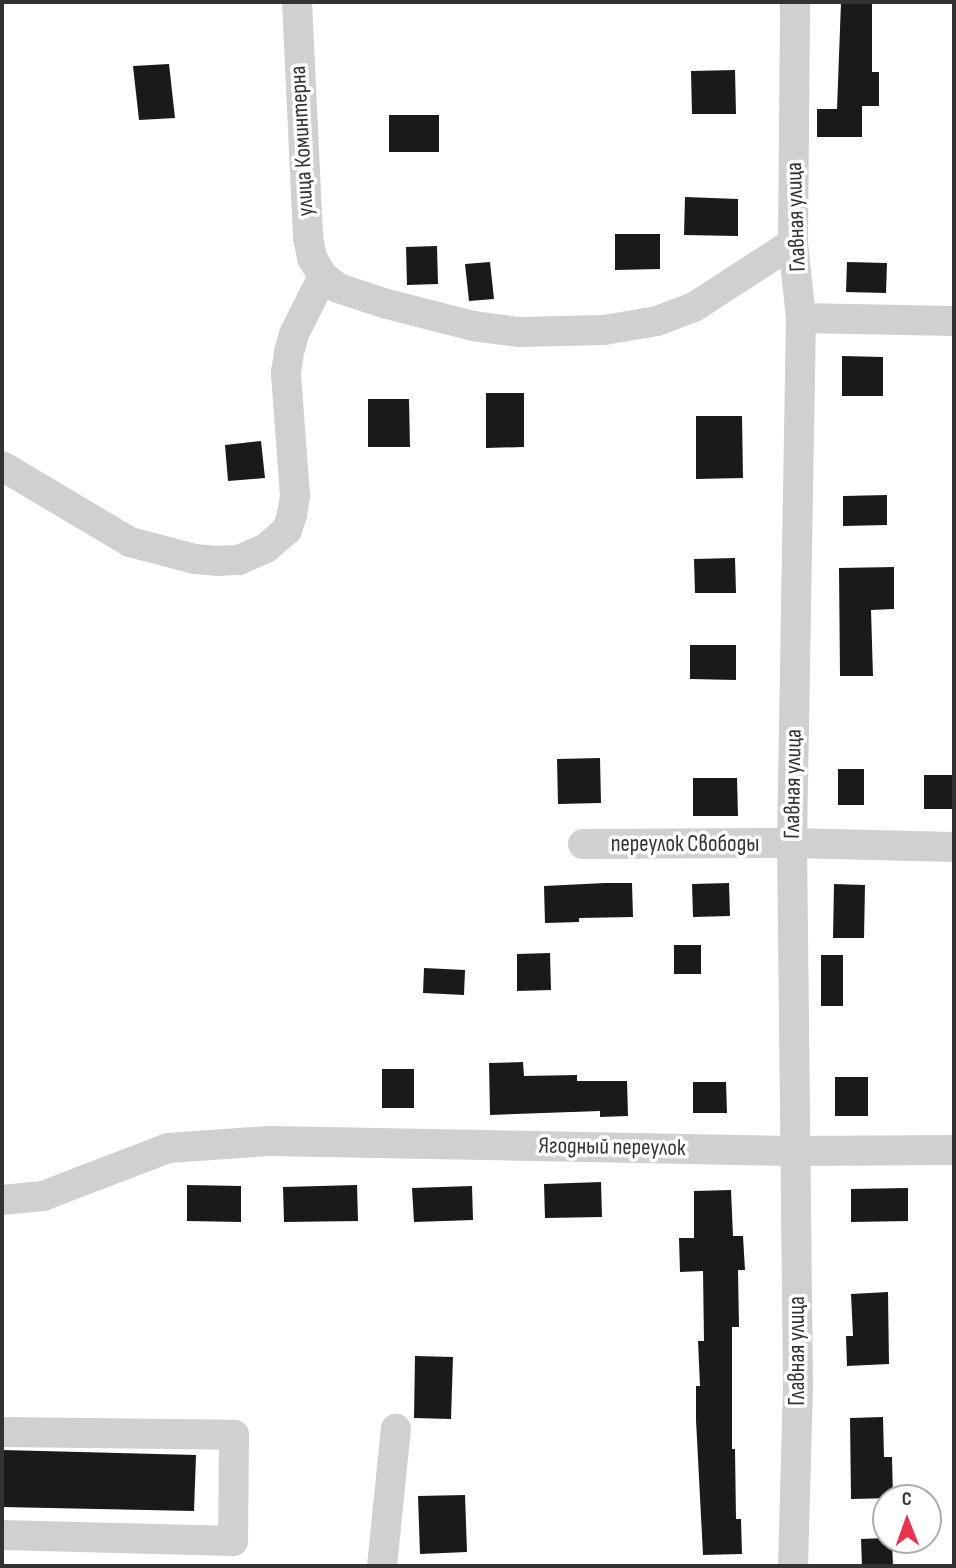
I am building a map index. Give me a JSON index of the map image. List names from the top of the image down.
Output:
{
  "streets": {
    "street": [
      "улица Коминтерна",
      "Главная улица",
      "переулок Свободы",
      "Ягодный переулок"
    ]
  },
  "crossings": [
    ["Главная улица", "переулок Свободы"],
    ["Главная улица", "Ягодный переулок"]
  ],
  "north": "top"
}
